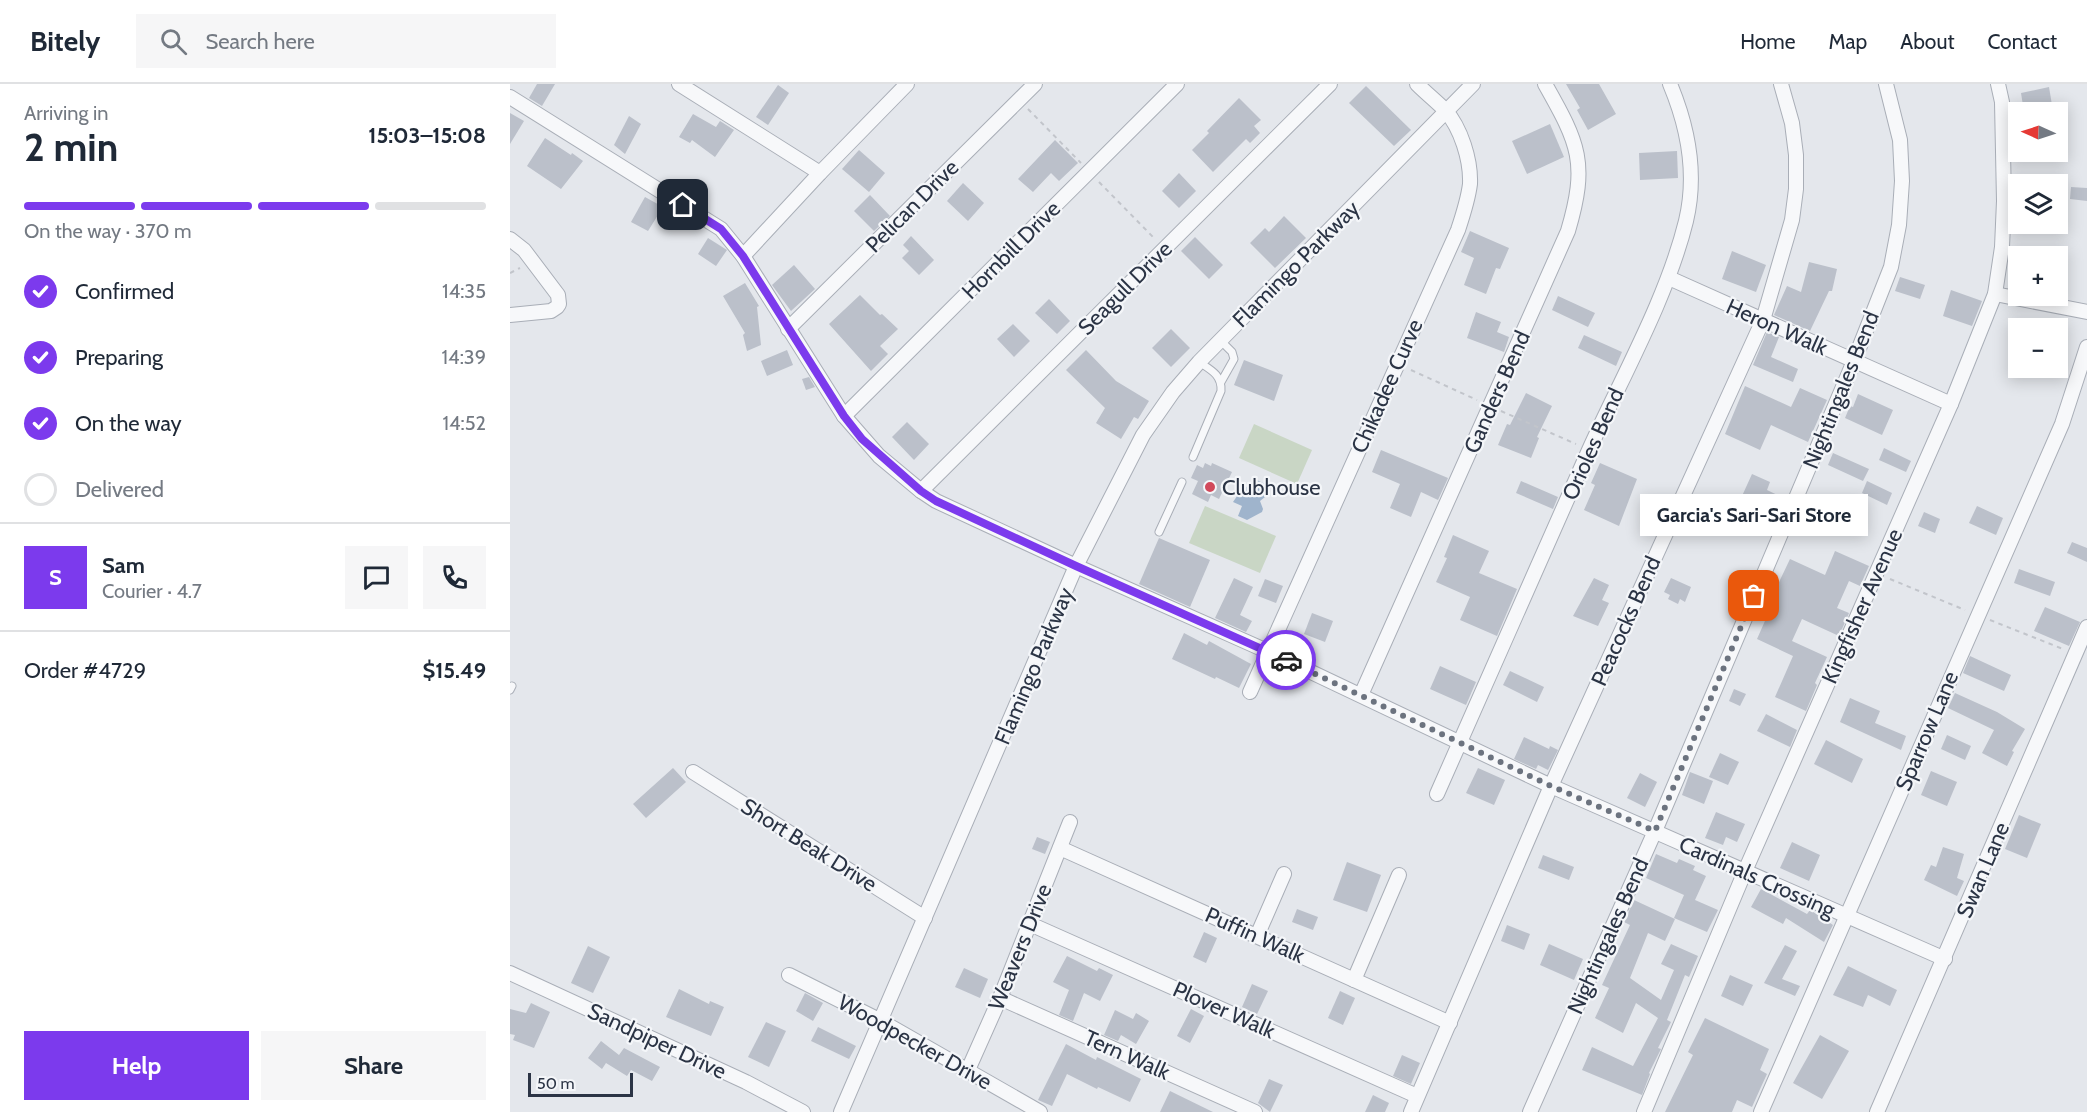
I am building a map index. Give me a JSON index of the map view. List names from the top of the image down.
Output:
{
  "streets": {
    "street": [
      "Pelican Drive",
      "Hornbill Drive",
      "Flamingo Parkway",
      "Seagull Drive",
      "Heron Walk",
      "Chikadee Curve",
      "Nightingales Bend",
      "Ganders Bend",
      "Orioles Bend",
      "Kingfisher Avenue",
      "Peacocks Bend",
      "Sparrow Lane",
      "Short Beak Drive",
      "Swan Lane",
      "Cardinals Crossing",
      "Puffin Walk",
      "Weavers Drive",
      "Plover Walk",
      "Sandpiper Drive",
      "Woodpecker Drive",
      "Tern Walk"
    ]
  },
  "crossings": [
    ["Pelican Drive", "Cardinals Crossing"],
    ["Hornbill Drive", "Cardinals Crossing"],
    ["Flamingo Parkway", "Chikadee Curve"],
    ["Flamingo Parkway", "Short Beak Drive"],
    ["Flamingo Parkway", "Cardinals Crossing"],
    ["Flamingo Parkway", "Woodpecker Drive"],
    ["Seagull Drive", "Cardinals Crossing"],
    ["Heron Walk", "Nightingales Bend"],
    ["Heron Walk", "Orioles Bend"],
    ["Heron Walk", "Kingfisher Avenue"],
    ["Heron Walk", "Peacocks Bend"],
    ["Chikadee Curve", "Cardinals Crossing"],
    ["Nightingales Bend", "Cardinals Crossing"],
    ["Ganders Bend", "Cardinals Crossing"],
    ["Orioles Bend", "Cardinals Crossing"],
    ["Kingfisher Avenue", "Cardinals Crossing"],
    ["Peacocks Bend", "Cardinals Crossing"],
    ["Peacocks Bend", "Puffin Walk"],
    ["Peacocks Bend", "Plover Walk"],
    ["Sparrow Lane", "Cardinals Crossing"],
    ["Swan Lane", "Cardinals Crossing"],
    ["Puffin Walk", "Weavers Drive"],
    ["Weavers Drive", "Plover Walk"],
    ["Weavers Drive", "Woodpecker Drive"],
    ["Weavers Drive", "Tern Walk"]
  ],
  "places": ["Clubhouse", "Garcia's Sari-Sari Store"],
  "scale_bar": "50 m",
  "north": "left",
  "page": {
    "header": "Bitely",
    "search": "Search here",
    "nav": [
      "Home",
      "Map",
      "About",
      "Contact"
    ],
    "heading": ["2 min", "Arriving in", "15:03–15:08"],
    "panel": [
      "Sam",
      "Courier · 4.7",
      "Order #4729",
      "$15.49"
    ],
    "map_buttons": ["+", "−"],
    "bar": "On the way · 370 m",
    "list": [
      ["Confirmed", "14:35"],
      ["Preparing", "14:39"],
      ["On the way", "14:52"],
      "Delivered"
    ],
    "bubble": "Garcia's Sari-Sari Store",
    "round": "S",
    "buttons": ["Help", "Share"],
    "scale": "50 m"
  }
}
